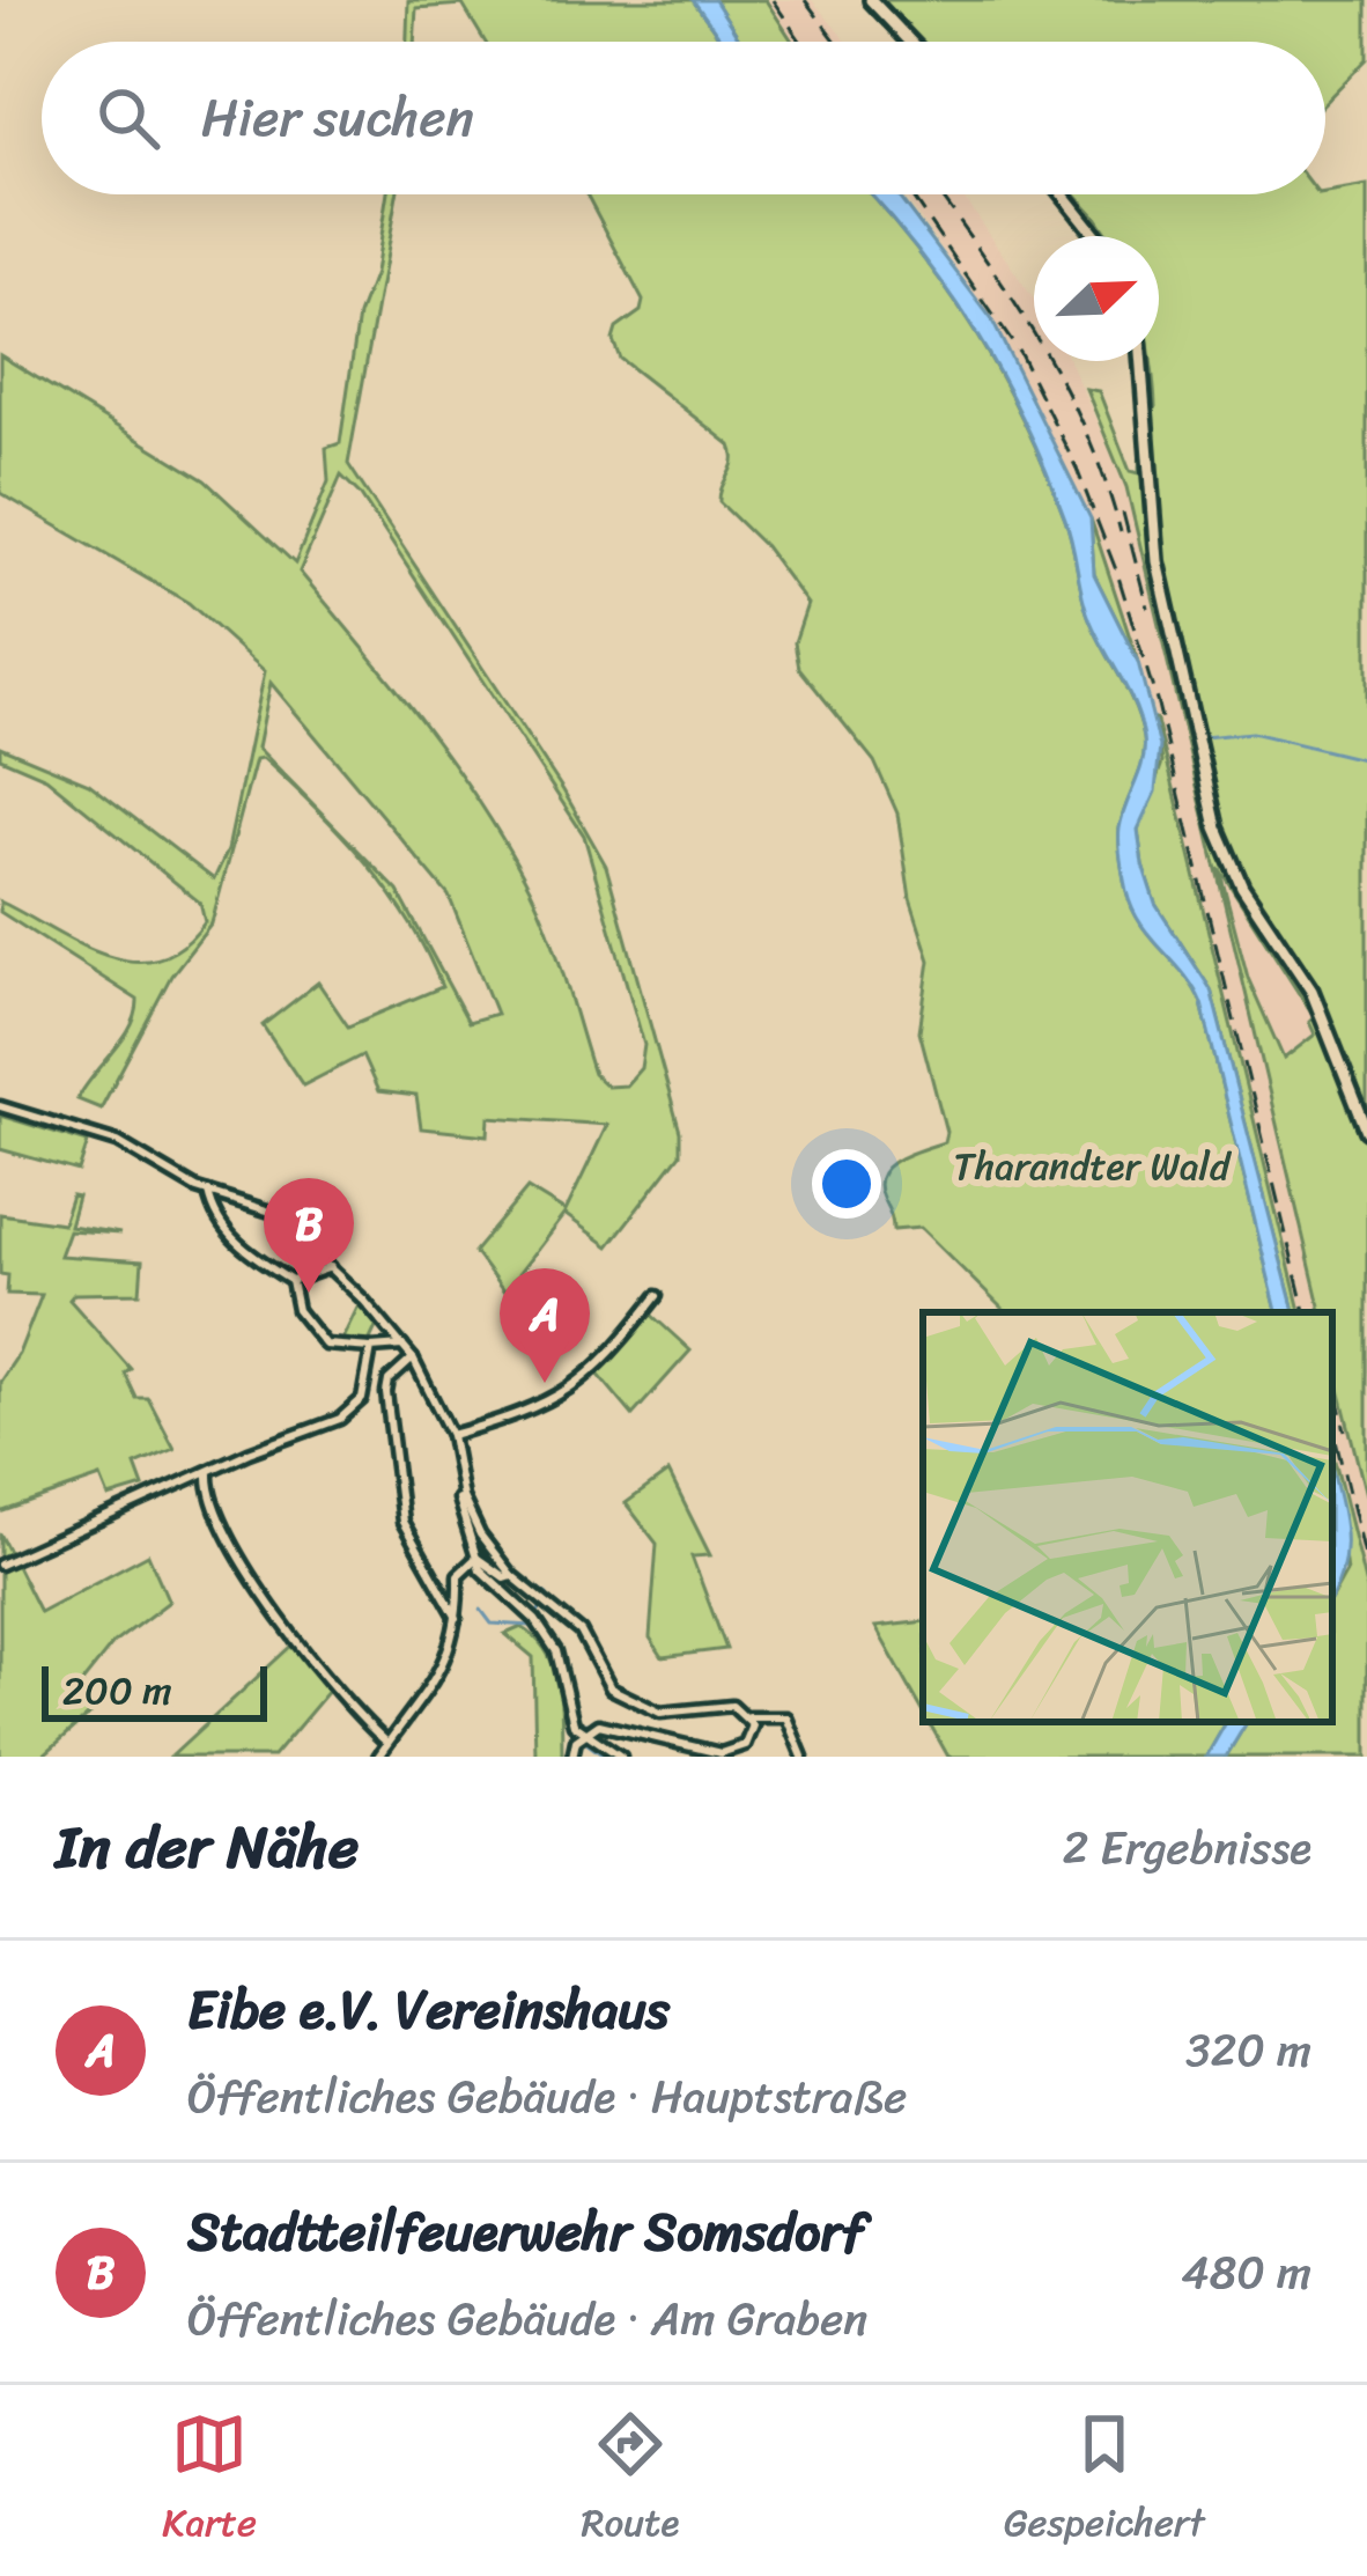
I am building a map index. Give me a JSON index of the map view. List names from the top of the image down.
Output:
{
  "parks": ["Tharandter Wald"],
  "scale_bar": "200 m",
  "north": "top right",
  "page": {
    "search": "Hier suchen",
    "pins": ["B", "A"],
    "scale": "200 m",
    "heading": ["In der Nähe", "2 Ergebnisse"],
    "list": [
      {
        "mark": "A",
        "name": "Eibe e.V. Vereinshaus",
        "note": "Öffentliches Gebäude · Hauptstraße",
        "value": "320 m"
      },
      {
        "mark": "B",
        "name": "Stadtteilfeuerwehr Somsdorf",
        "note": "Öffentliches Gebäude · Am Graben",
        "value": "480 m"
      }
    ],
    "nav": ["Karte", "Route", "Gespeichert"]
  }
}
